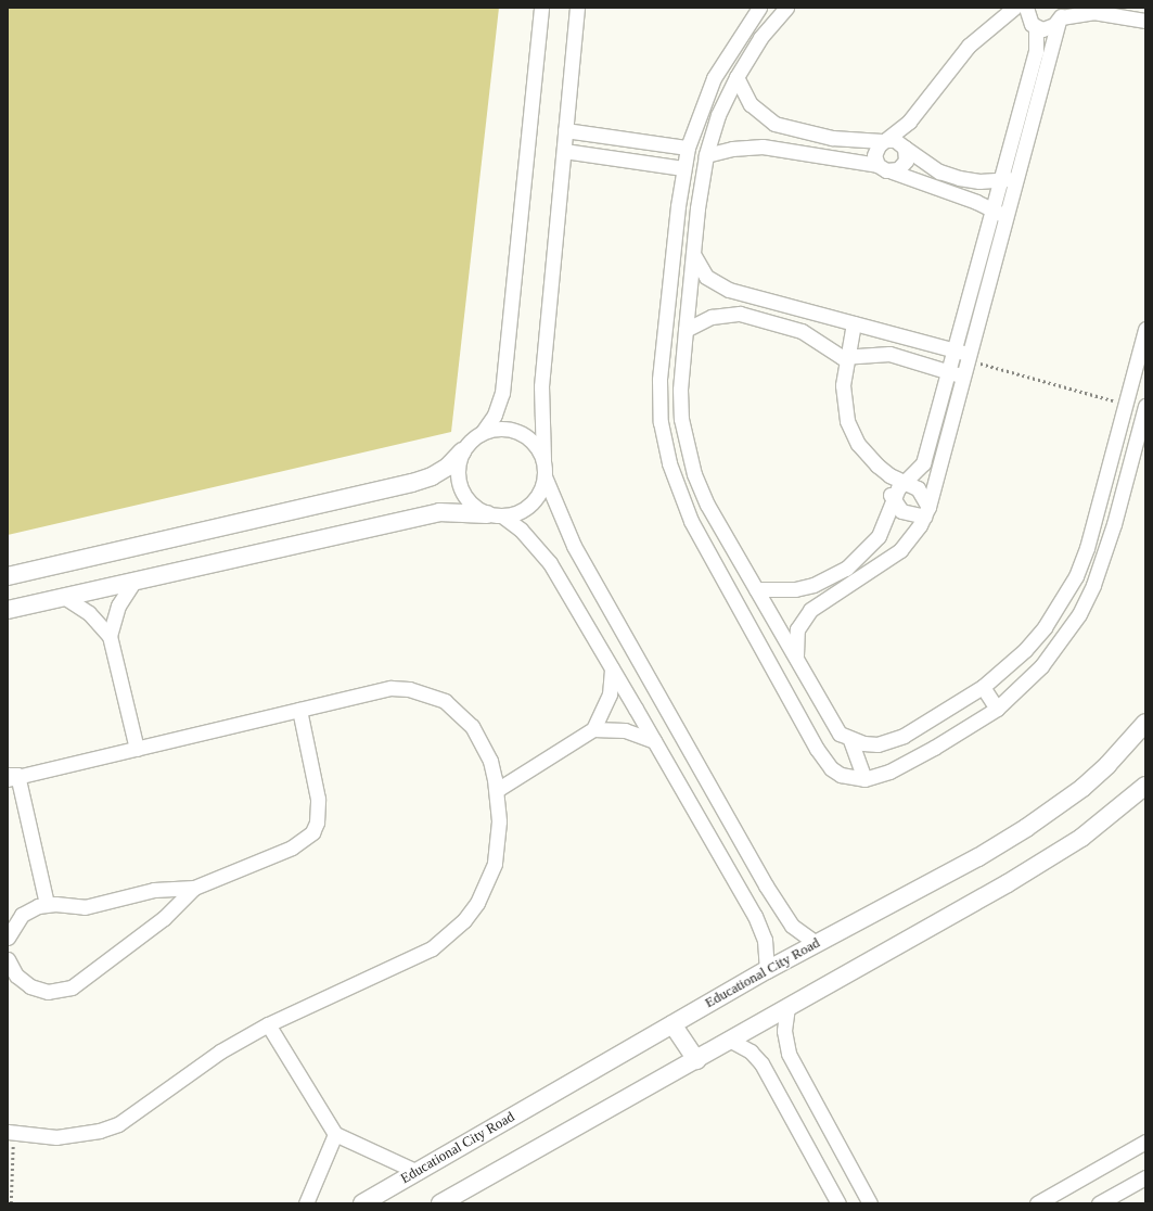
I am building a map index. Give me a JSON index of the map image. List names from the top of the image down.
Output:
{
  "streets": {
    "street": ["Educational City Road"]
  }
}
